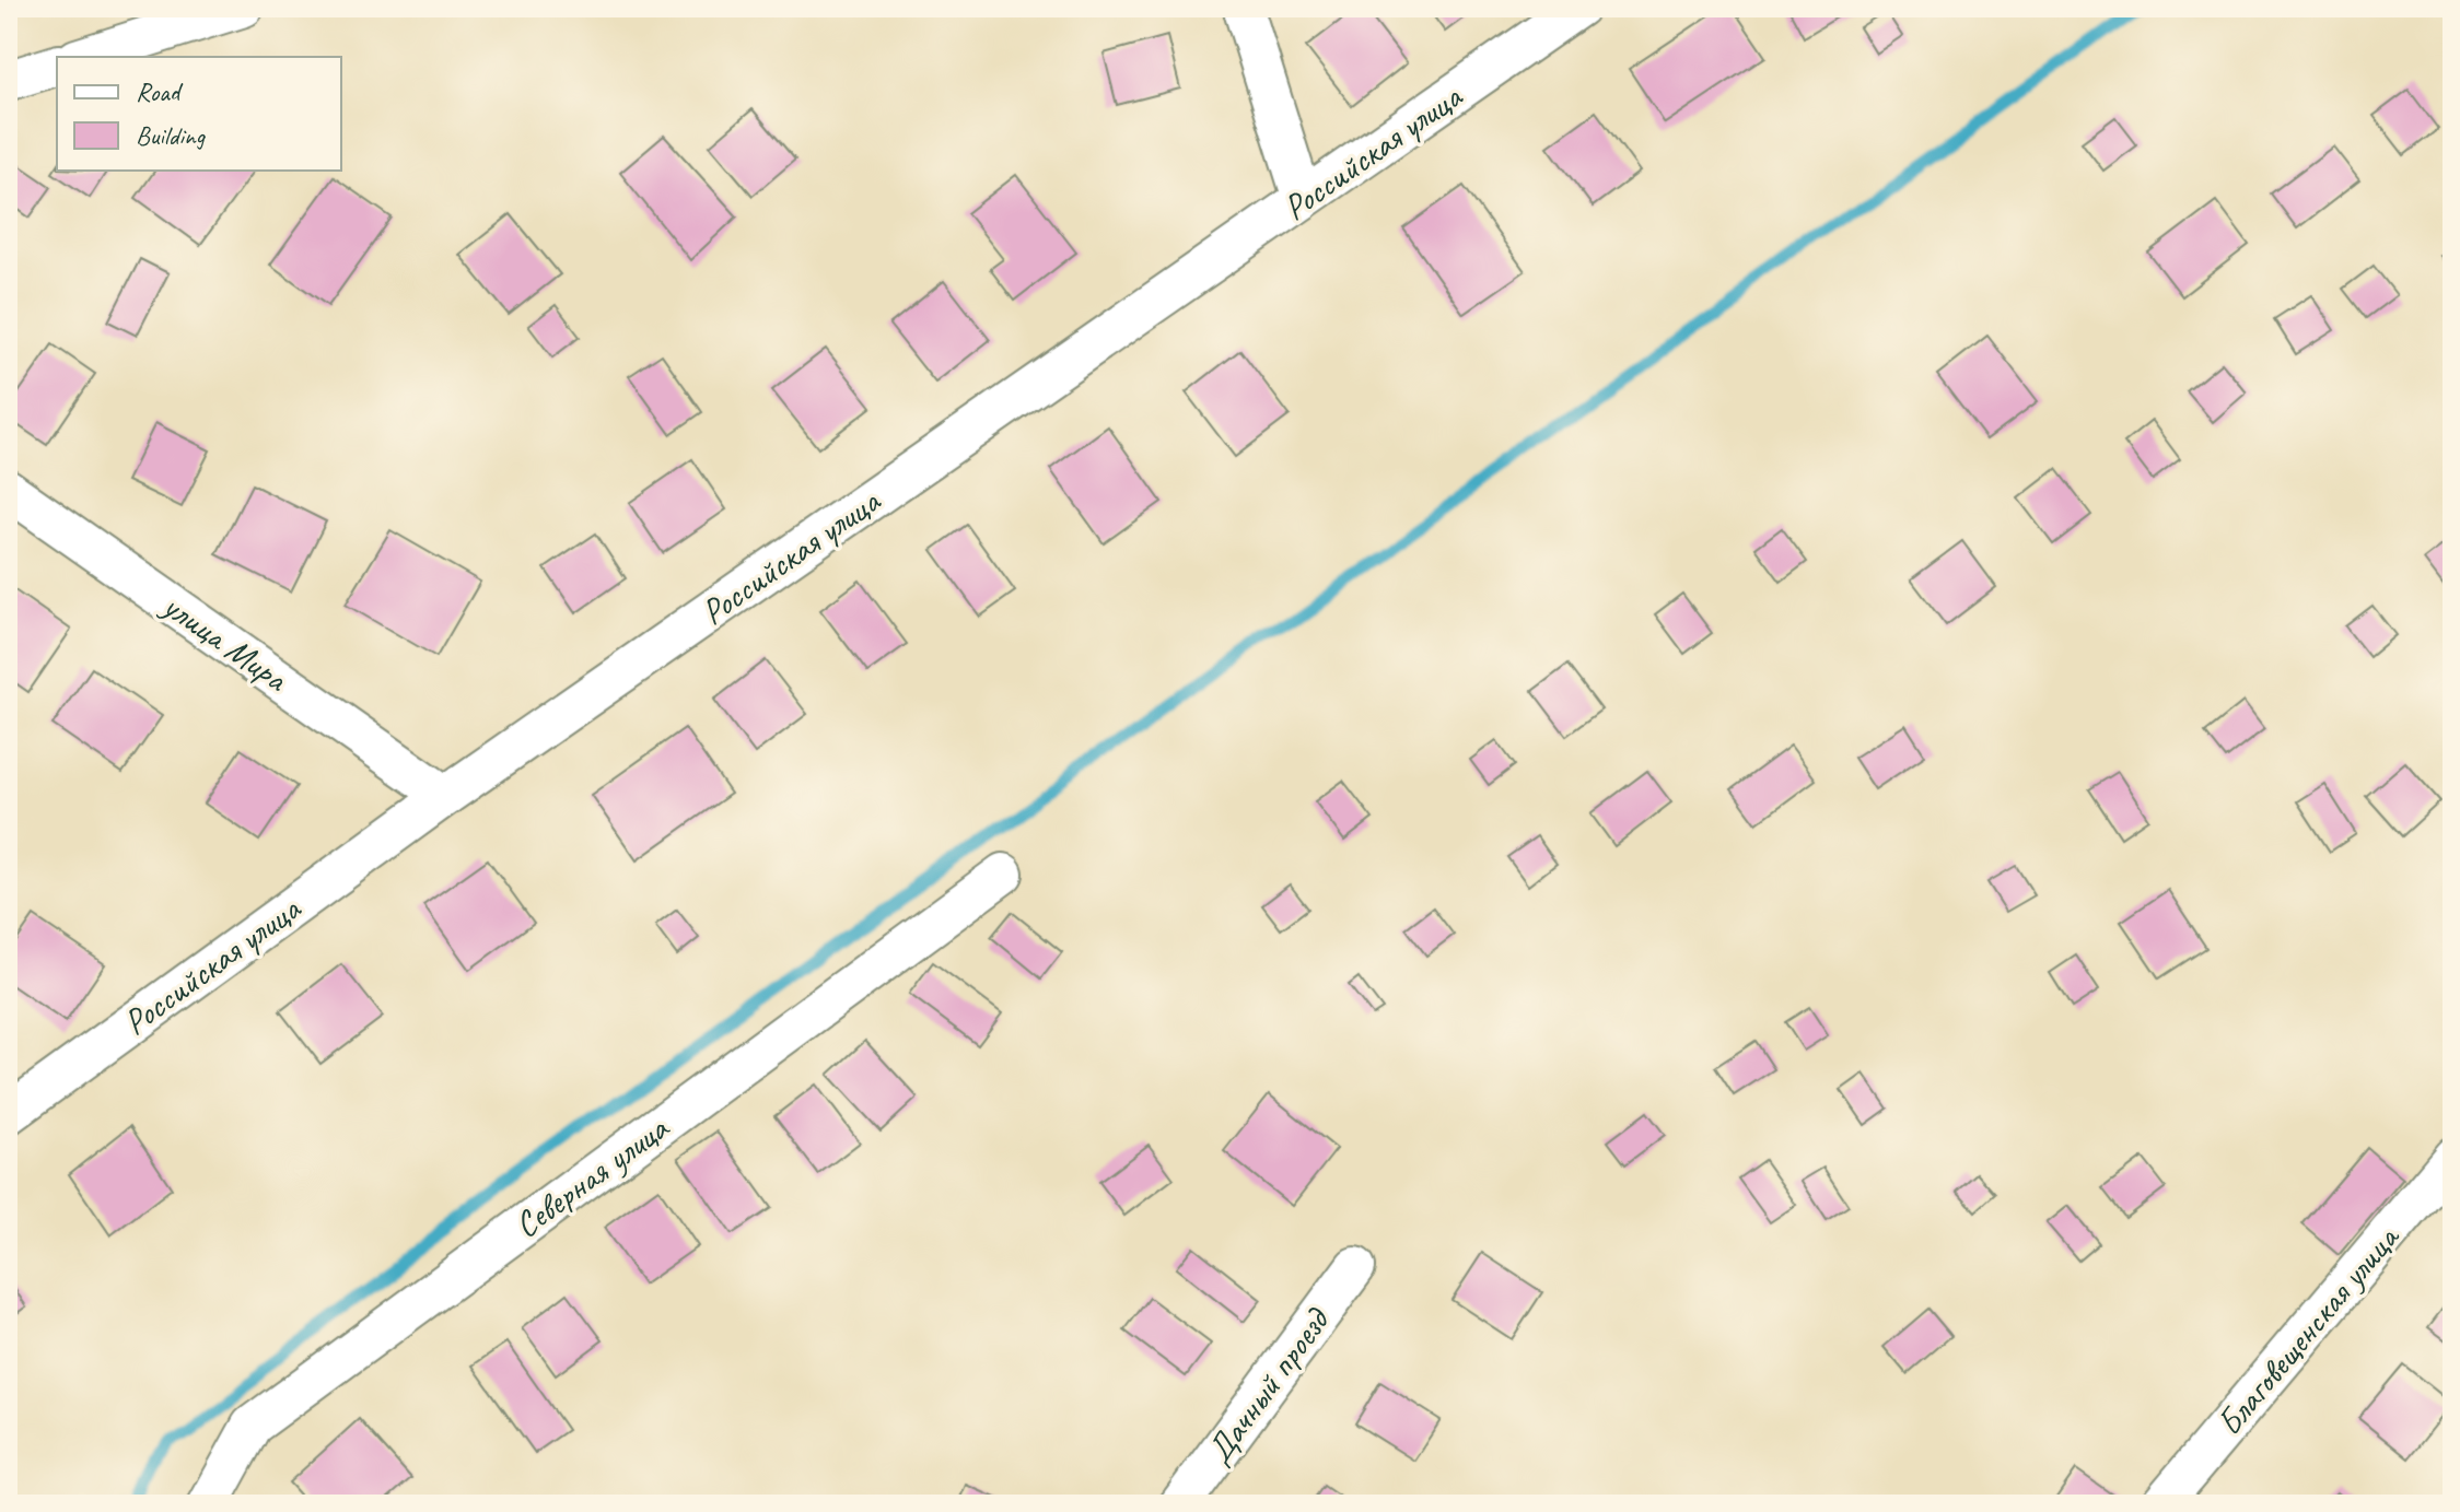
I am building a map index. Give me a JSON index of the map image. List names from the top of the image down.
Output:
{
  "streets": {
    "street": [
      "Российская улица",
      "улица Мира",
      "Северная улица",
      "Благовещенская улица",
      "Дачный проезд"
    ]
  },
  "crossings": [
    ["Российская улица", "улица Мира"]
  ],
  "legend": ["Road", "Building"]
}
